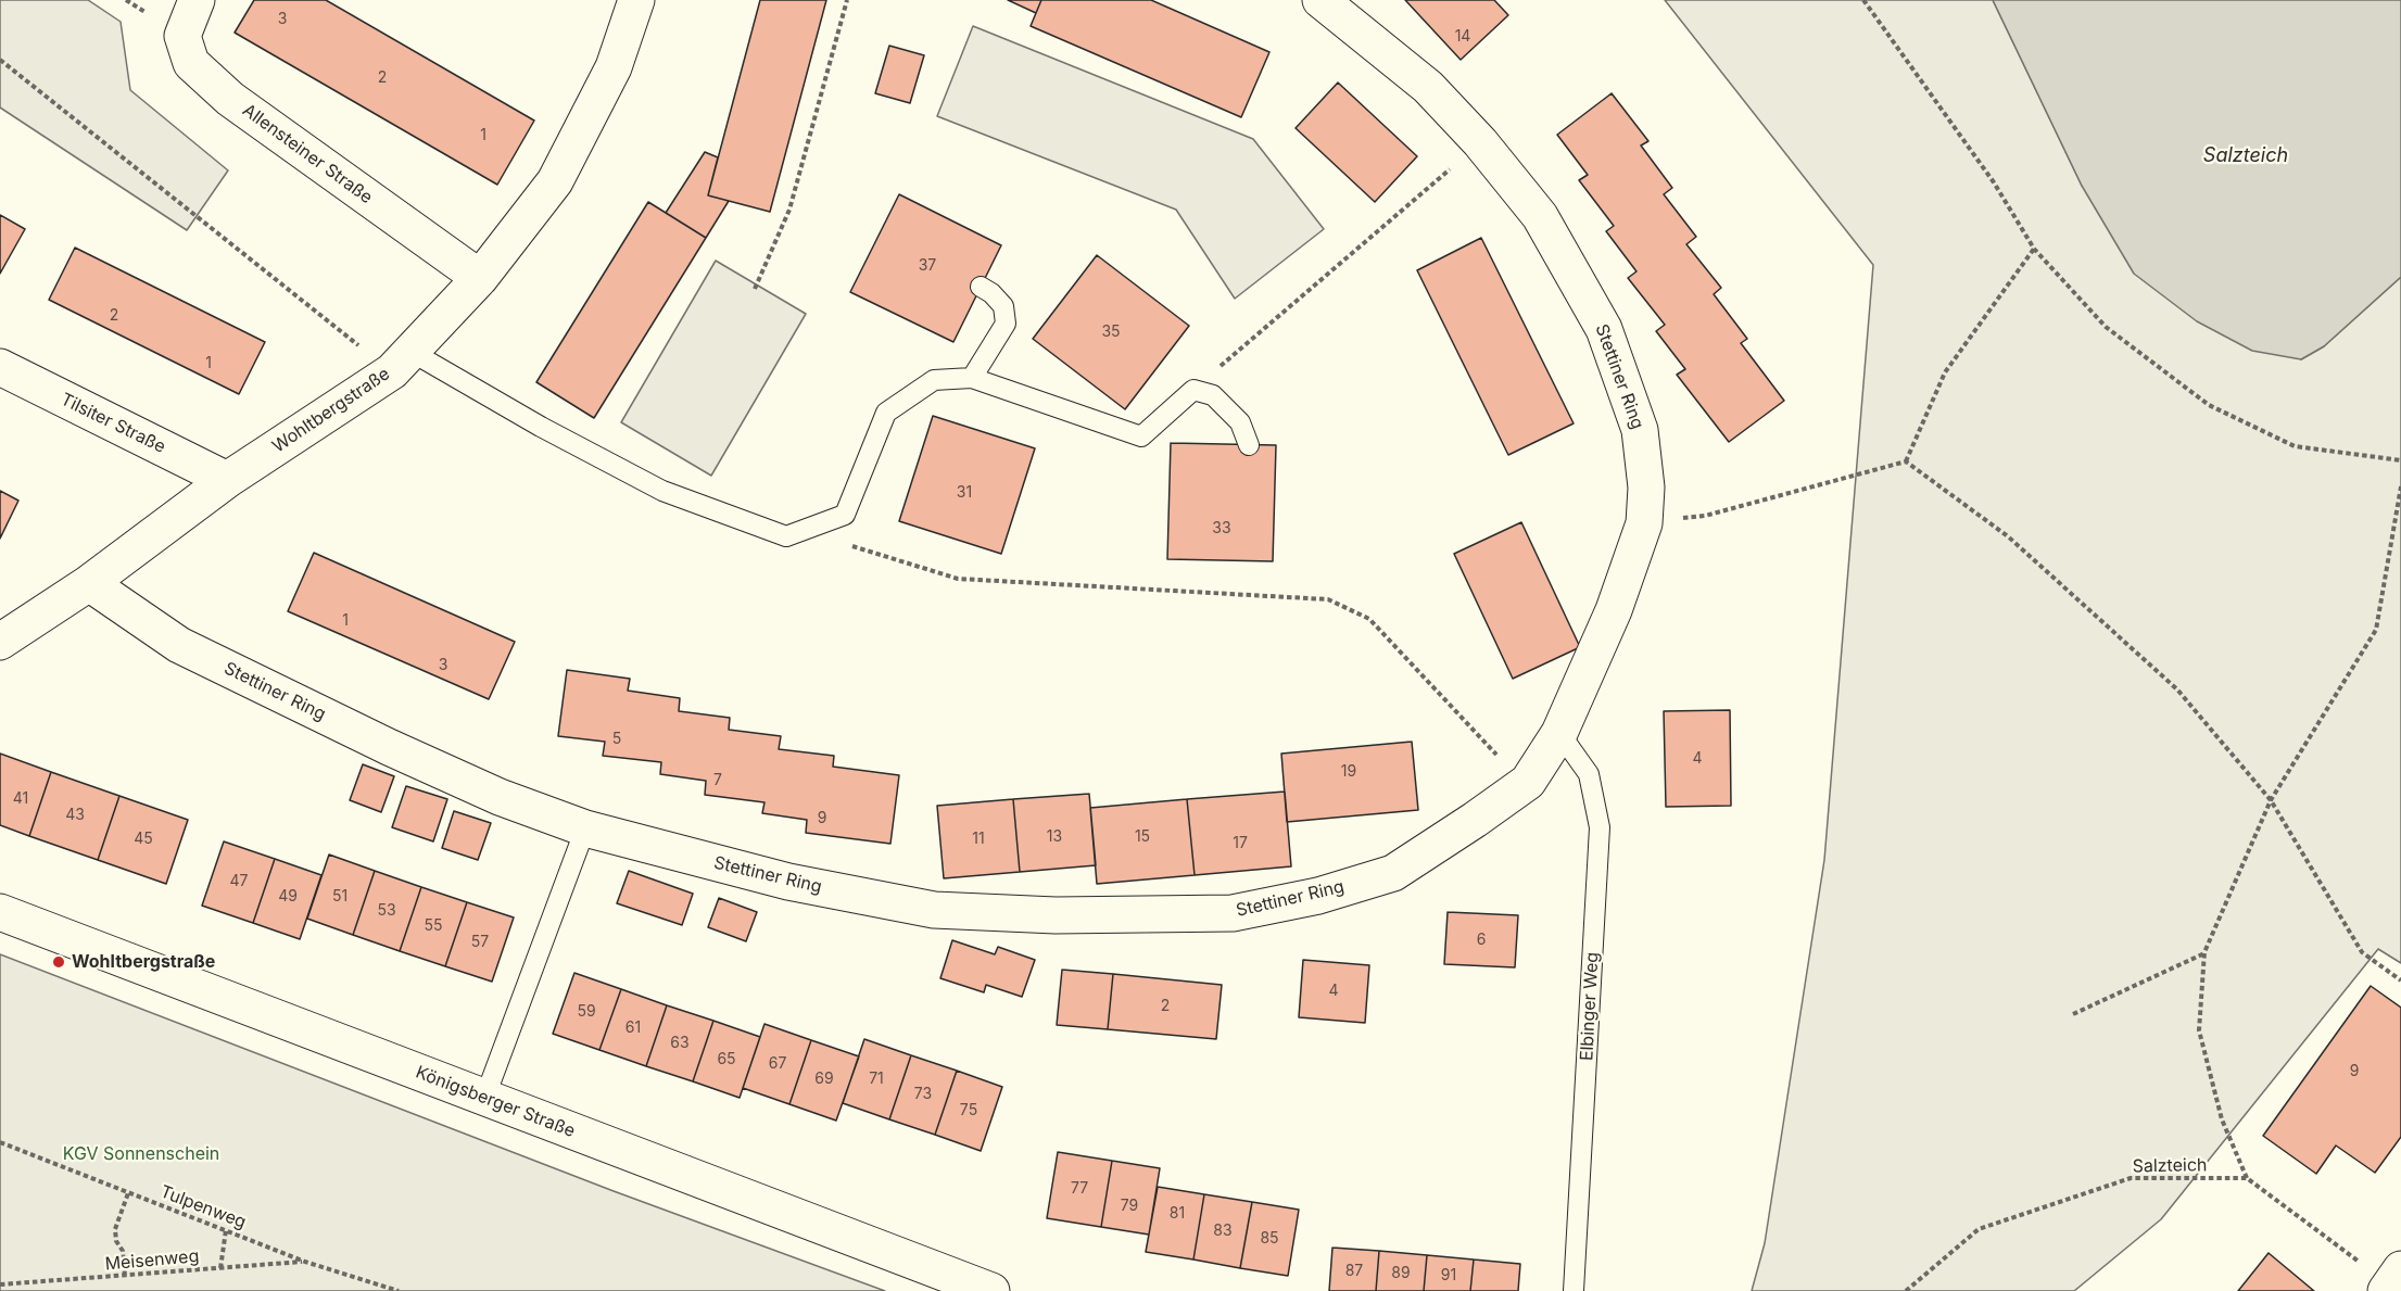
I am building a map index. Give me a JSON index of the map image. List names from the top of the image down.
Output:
{
  "streets": {
    "street": [
      "Allensteiner Straße",
      "Stettiner Ring",
      "Wohltbergstraße",
      "Tilsiter Straße",
      "Königsberger Straße"
    ],
    "lane": ["Elbinger Weg"],
    "path": ["Salzteich", "Tulpenweg", "Meisenweg"]
  },
  "crossings": [
    ["Allensteiner Straße", "Wohltbergstraße"],
    ["Stettiner Ring", "Wohltbergstraße"],
    ["Stettiner Ring", "Elbinger Weg"],
    ["Wohltbergstraße", "Tilsiter Straße"],
    ["Tulpenweg", "Meisenweg"]
  ],
  "water": ["Salzteich"],
  "parks": ["KGV Sonnenschein"],
  "places": ["Wohltbergstraße"],
  "house_numbers": [
    "3",
    "14",
    "2",
    "1",
    "37",
    "2",
    "35",
    "1",
    "31",
    "33",
    "1",
    "3",
    "5",
    "4",
    "19",
    "7",
    "41",
    "43",
    "9",
    "13",
    "15",
    "45",
    "11",
    "17",
    "47",
    "49",
    "51",
    "53",
    "55",
    "6",
    "57",
    "4",
    "2",
    "59",
    "61",
    "63",
    "65",
    "67",
    "9",
    "69",
    "71",
    "73",
    "75",
    "77",
    "79",
    "81",
    "83",
    "85",
    "87",
    "89",
    "91"
  ]
}
